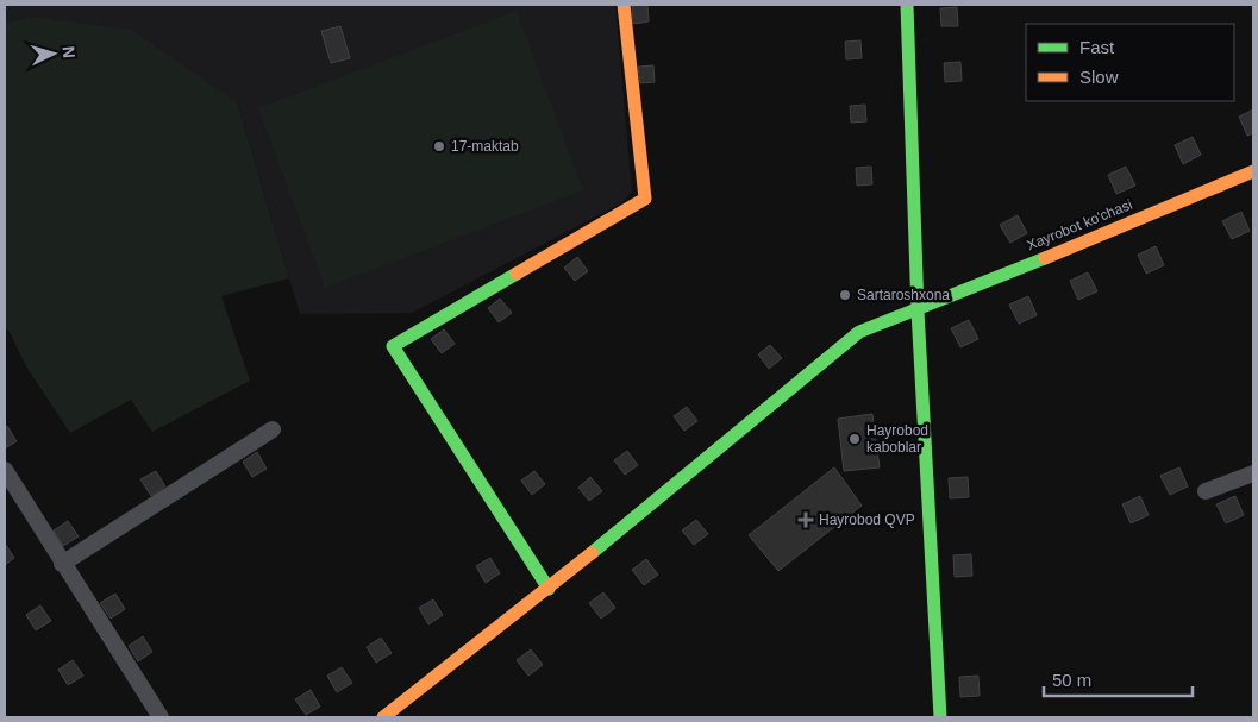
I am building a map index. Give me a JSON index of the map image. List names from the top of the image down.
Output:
{
  "streets": {
    "street": ["Xayrobot ko'chasi"]
  },
  "places": {
    "other": ["17-maktab", "Sartaroshxona", "Hayrobod kaboblar"],
    "health": ["Hayrobod QVP"]
  },
  "legend": ["Fast", "Slow"],
  "scale_bar": "50 m",
  "north": "right"
}
